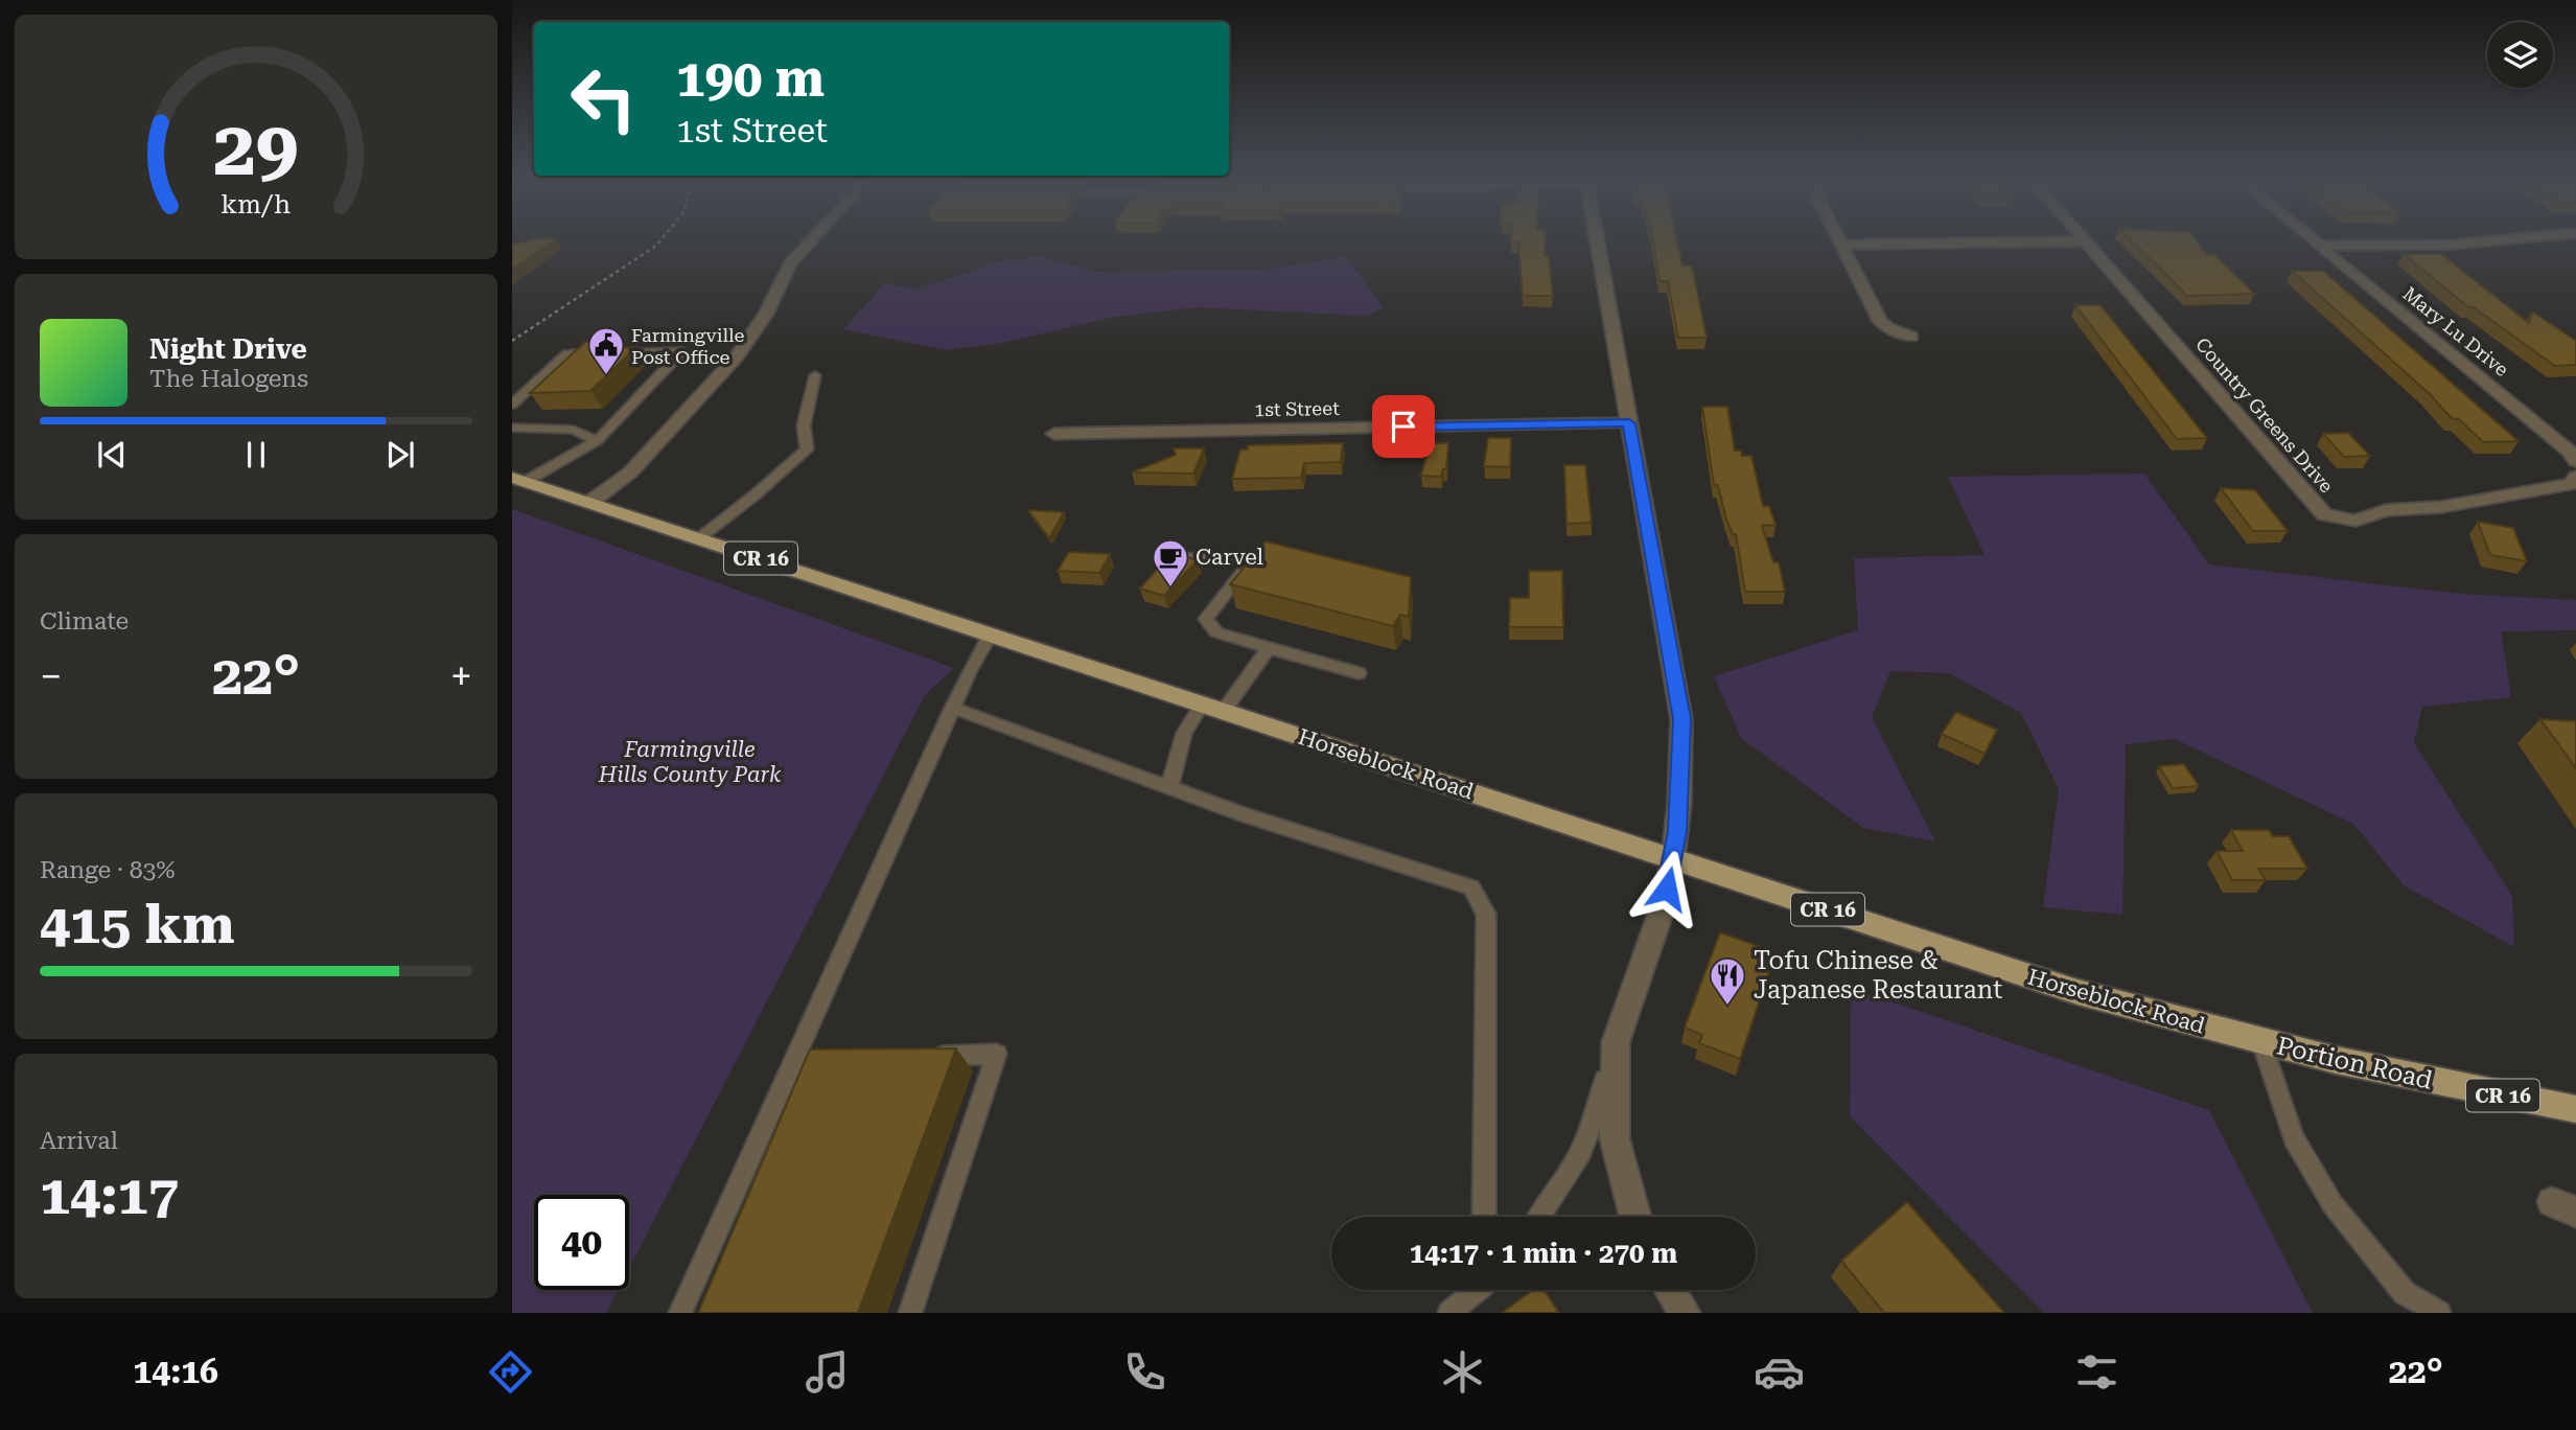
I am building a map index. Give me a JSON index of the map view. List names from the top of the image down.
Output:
{
  "streets": {
    "main road": ["CR 16", "Horseblock Road", "Portion Road"],
    "street": ["Mary Lu Drive", "1st Street", "Country Greens Drive"]
  },
  "crossings": [
    ["Horseblock Road", "Portion Road"]
  ],
  "parks": ["Farmingville Hills County Park"],
  "places": {
    "public building": ["Farmingville Post Office"],
    "cafe": ["Carvel"],
    "restaurant": ["Tofu Chinese & Japanese Restaurant"]
  },
  "page": {
    "turn": ["190 m", "1st Street"],
    "song": ["Night Drive", "The Halogens"],
    "tile": [
      "Climate",
      ["Range · 83%", "415 km"],
      ["Arrival", "14:17"]
    ],
    "heat": ["−", "22°", "+"],
    "limit": "40",
    "trip": "14:17 · 1 min · 270 m",
    "tabs": ["14:16", "22°"],
    "gauge": ["29", "km/h"]
  }
}
